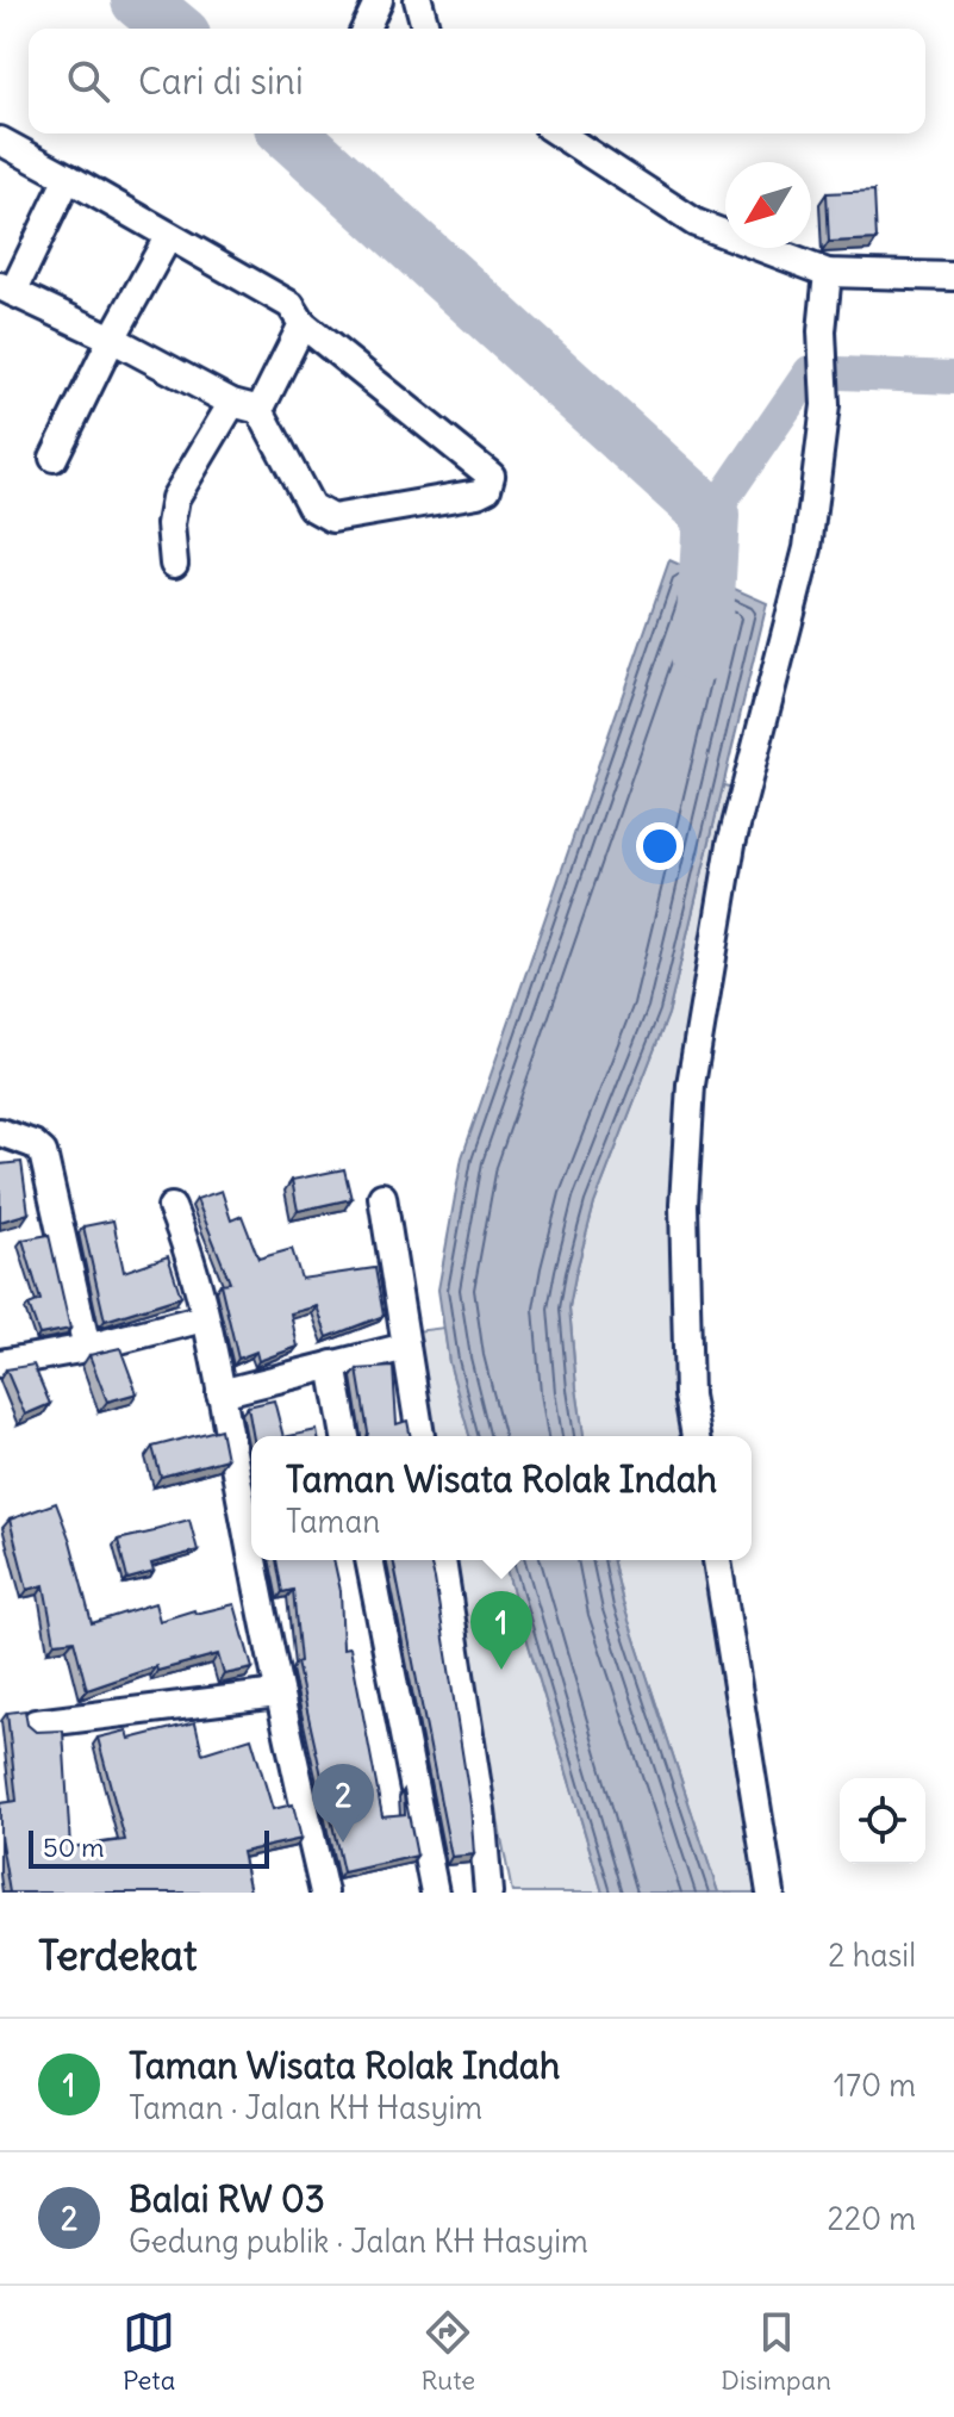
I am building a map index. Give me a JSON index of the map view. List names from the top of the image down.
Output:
{
  "scale_bar": "50 m",
  "north": "bottom left",
  "page": {
    "search": "Cari di sini",
    "popup": ["Taman Wisata Rolak Indah", "Taman"],
    "pins": ["1", "2"],
    "scale": "50 m",
    "heading": ["Terdekat", "2 hasil"],
    "list": [
      {
        "mark": "1",
        "name": "Taman Wisata Rolak Indah",
        "note": "Taman · Jalan KH Hasyim",
        "value": "170 m"
      },
      {
        "mark": "2",
        "name": "Balai RW 03",
        "note": "Gedung publik · Jalan KH Hasyim",
        "value": "220 m"
      }
    ],
    "nav": ["Peta", "Rute", "Disimpan"]
  }
}
